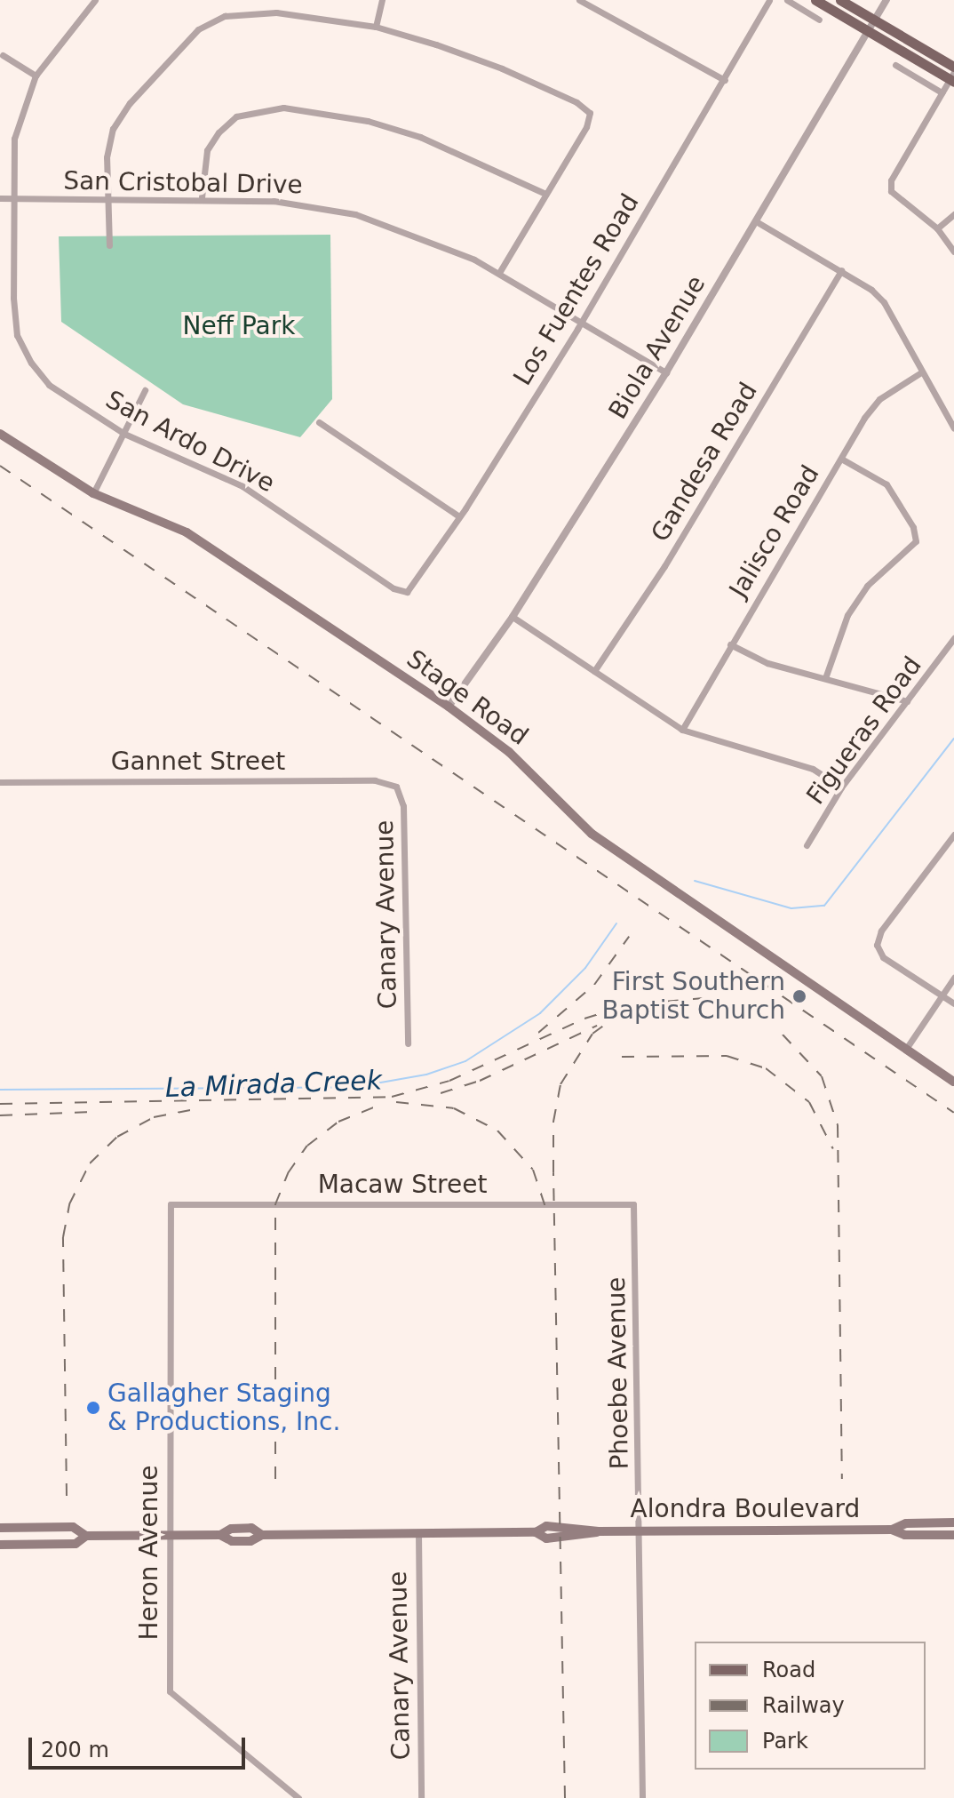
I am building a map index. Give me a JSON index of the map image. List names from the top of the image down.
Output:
{
  "streets": {
    "main road": ["Stage Road", "Alondra Boulevard"],
    "street": [
      "San Cristobal Drive",
      "Los Fuentes Road",
      "Biola Avenue",
      "San Ardo Drive",
      "Gandesa Road",
      "Jalisco Road",
      "Figueras Road",
      "Gannet Street",
      "Canary Avenue",
      "Macaw Street",
      "Phoebe Avenue",
      "Heron Avenue"
    ]
  },
  "crossings": [
    ["San Cristobal Drive", "Los Fuentes Road"],
    ["San Cristobal Drive", "Biola Avenue"],
    ["San Cristobal Drive", "San Ardo Drive"],
    ["Los Fuentes Road", "San Ardo Drive"],
    ["Biola Avenue", "Stage Road"],
    ["Gannet Street", "Canary Avenue"],
    ["Canary Avenue", "Alondra Boulevard"],
    ["Macaw Street", "Phoebe Avenue"],
    ["Macaw Street", "Heron Avenue"],
    ["Phoebe Avenue", "Alondra Boulevard"],
    ["Alondra Boulevard", "Heron Avenue"]
  ],
  "water": ["La Mirada Creek"],
  "parks": ["Neff Park"],
  "places": ["First Southern Baptist Church", "Gallagher Staging & Productions, Inc."],
  "legend": ["Road", "Railway", "Park"],
  "scale_bar": "200 m"
}
